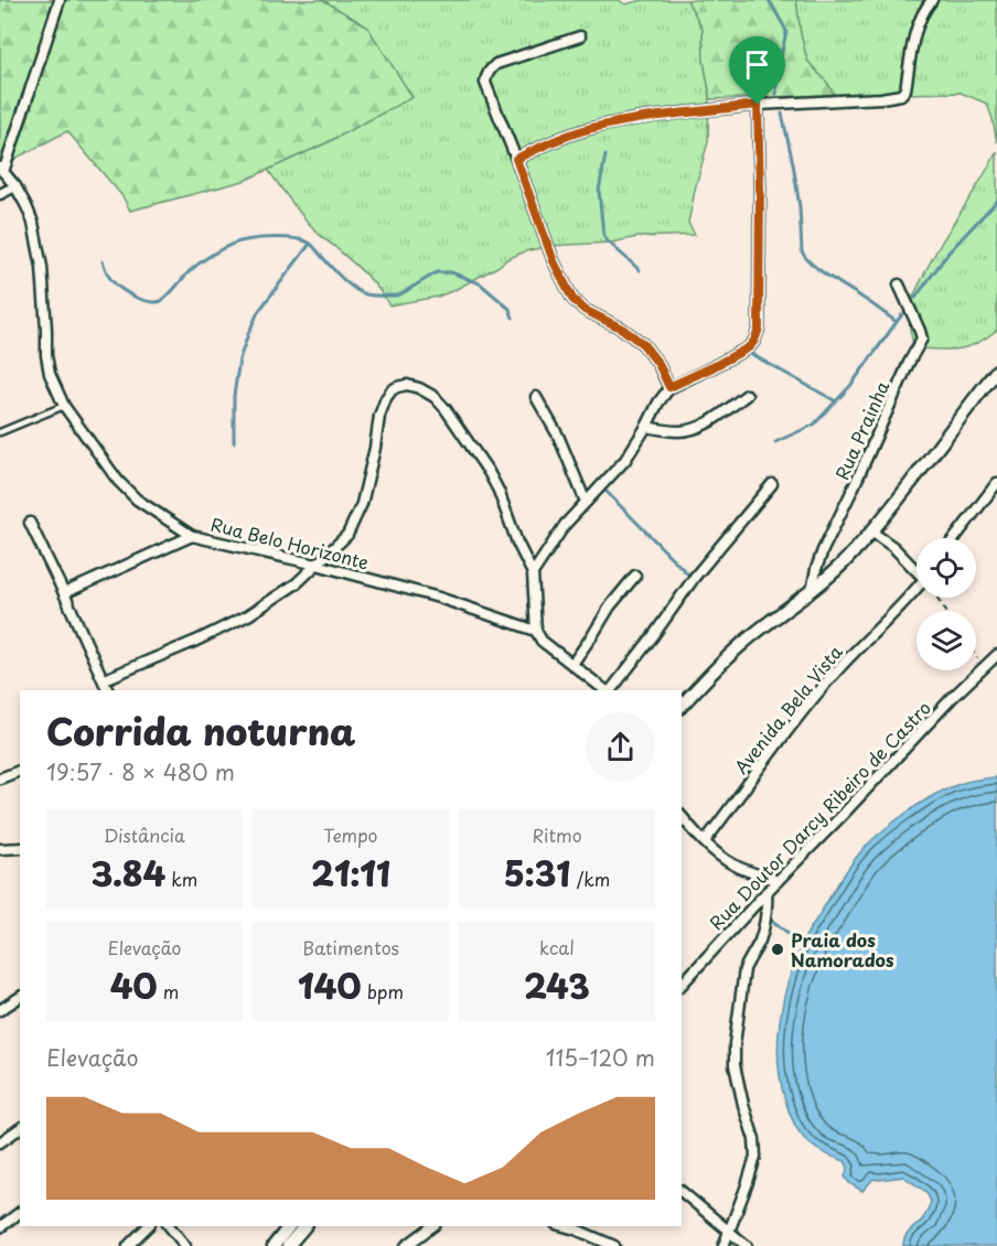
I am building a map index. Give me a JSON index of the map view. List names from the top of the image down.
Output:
{
  "streets": {
    "street": [
      "Rua Prainha",
      "Rua Belo Horizonte",
      "Avenida Bela Vista",
      "Rua Doutor Darcy Ribeiro de Castro"
    ]
  },
  "places": ["Praia dos Namorados"],
  "page": {
    "heading": ["Corrida noturna", "19:57 · 8 × 480 m"],
    "stats": [
      ["Distância", "3.84 km"],
      ["Tempo", "21:11"],
      ["Ritmo", "5:31 /km"],
      ["Elevação", "40 m"],
      ["Batimentos", "140 bpm"],
      ["kcal", "243"]
    ],
    "chart": ["Elevação", "115–120 m"]
  }
}
